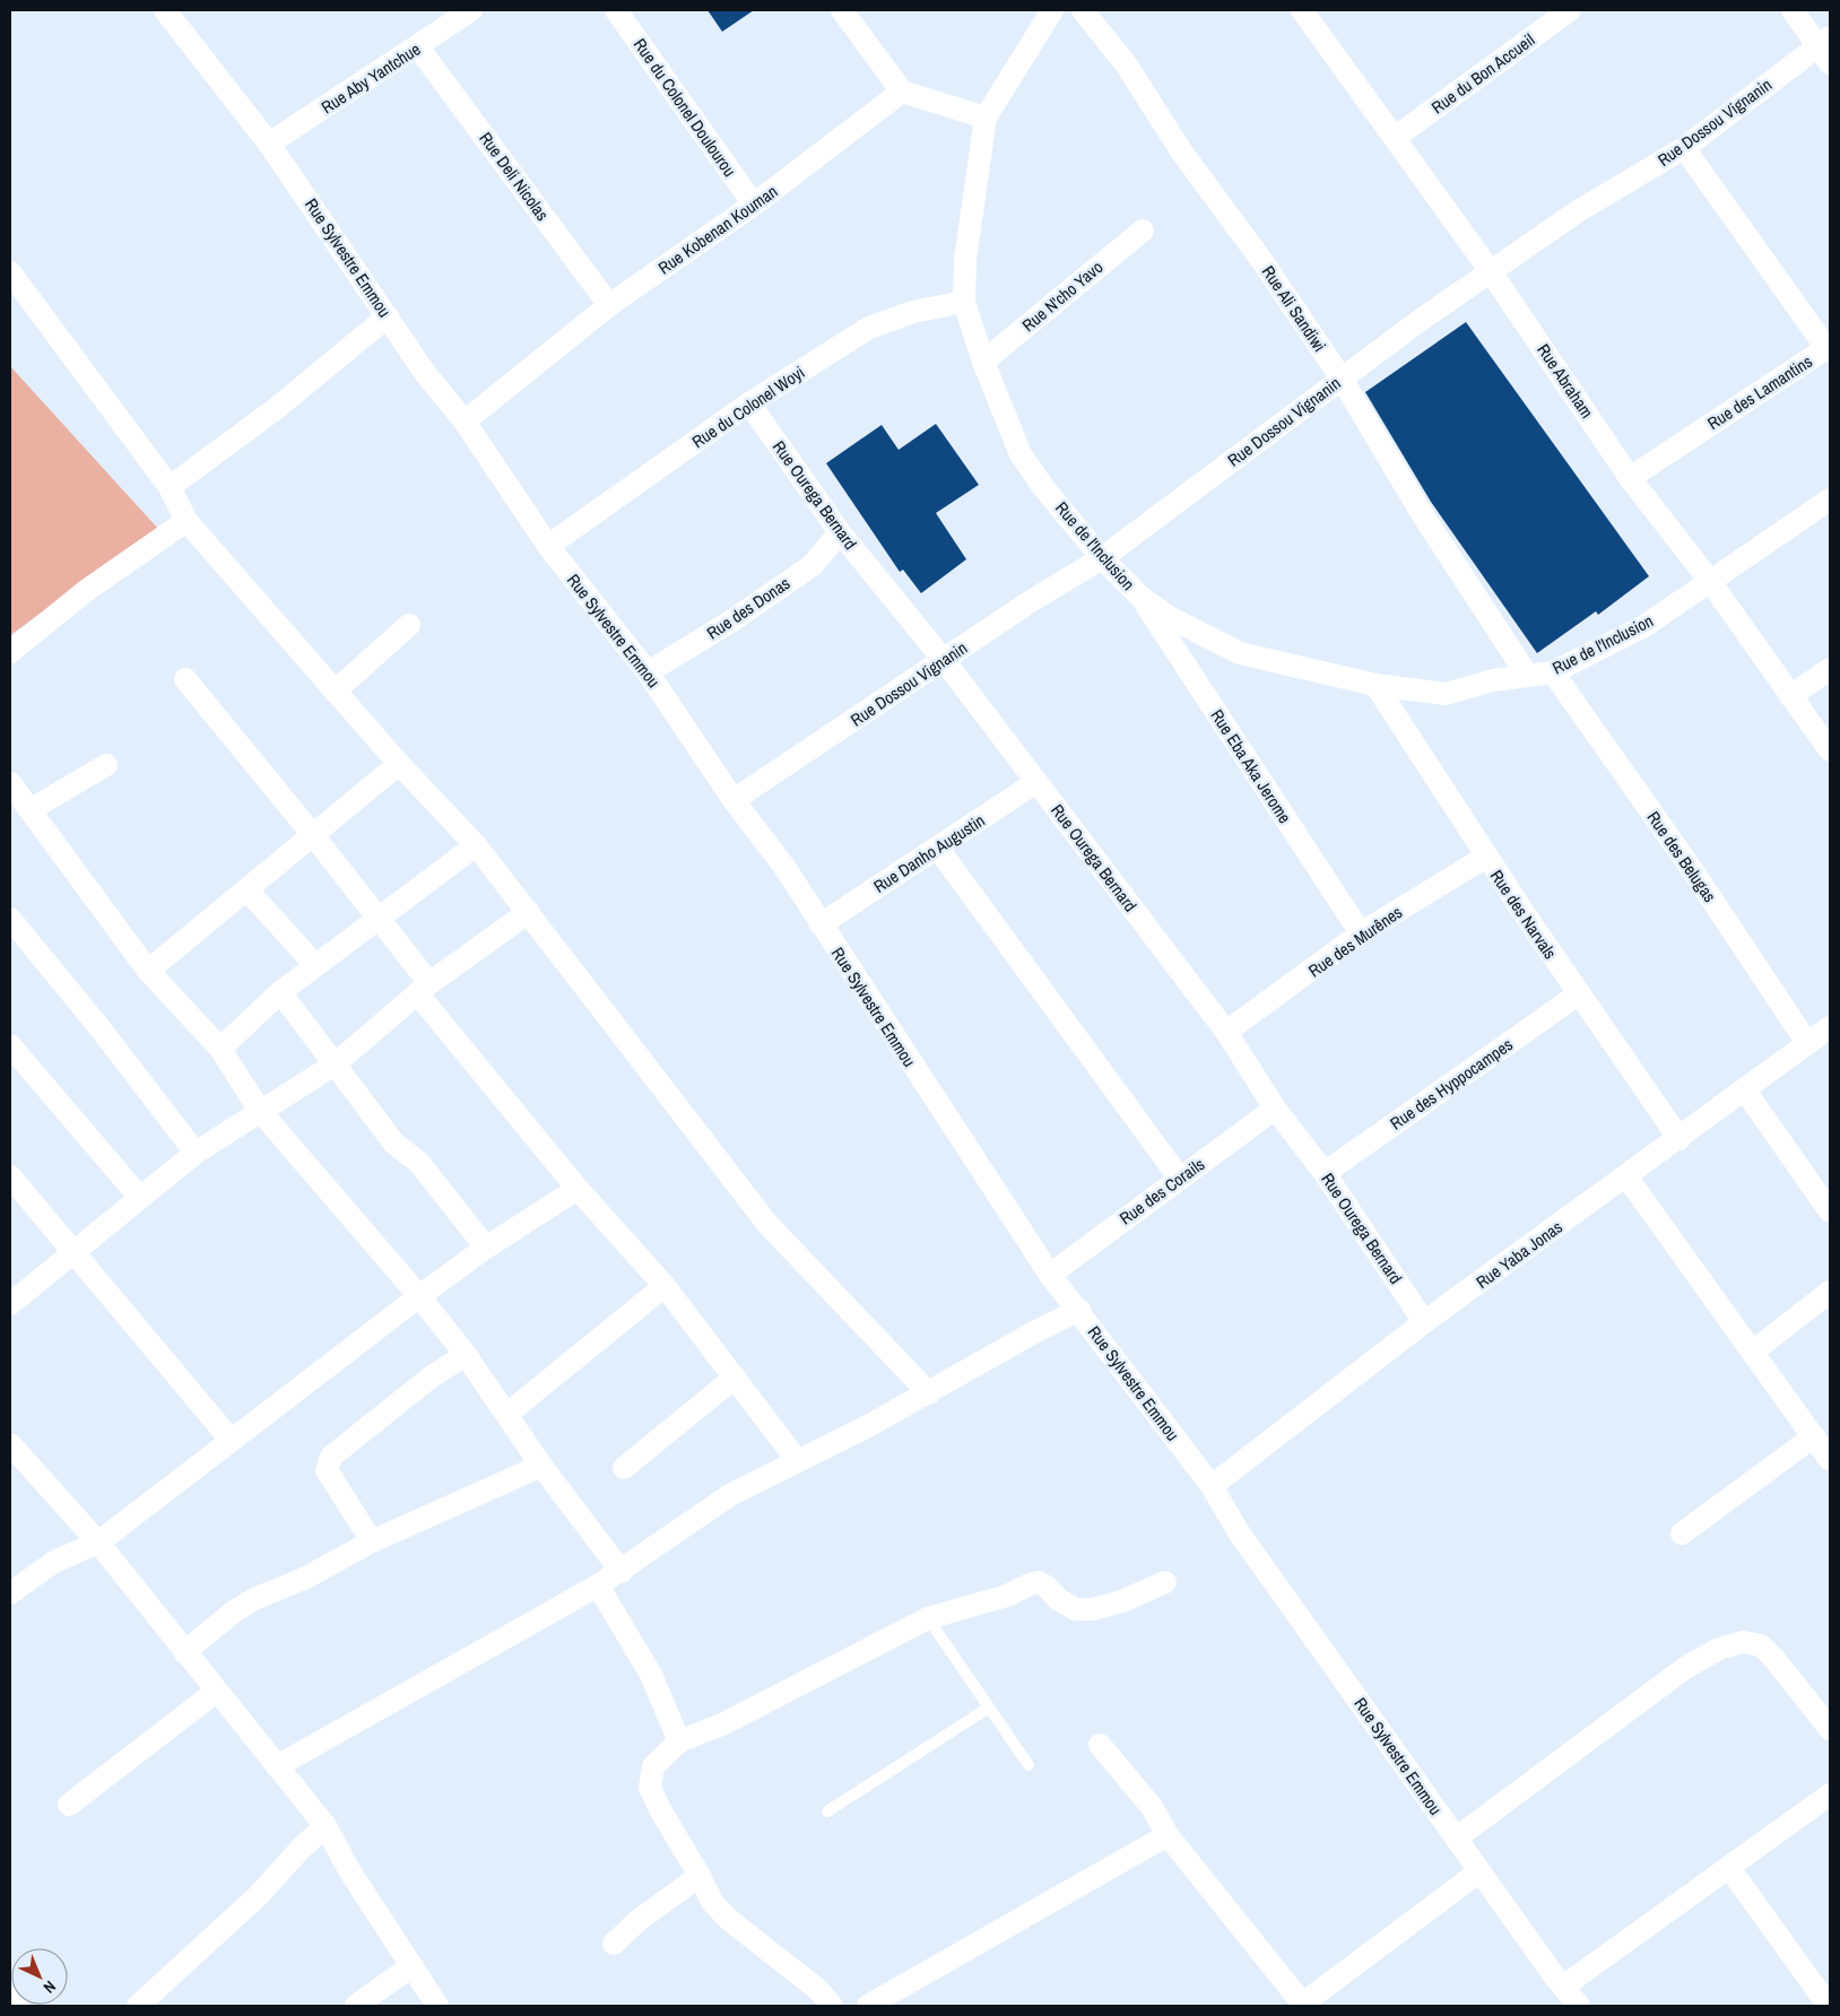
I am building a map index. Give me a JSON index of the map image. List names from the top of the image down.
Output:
{
  "streets": {
    "street": [
      "Rue du Bon Accueil",
      "Rue Aby Yantchue",
      "Rue du Colonel Doulourou",
      "Rue Dossou Vignanin",
      "Rue Deli Nicolas",
      "Rue Kobenan Kouman",
      "Rue Sylvestre Emmou",
      "Rue N'cho Yavo",
      "Rue Ali Sandiwi",
      "Rue Abraham",
      "Rue des Lamantins",
      "Rue du Colonel Woyi",
      "Rue Ourega Bernard",
      "Rue de l'Inclusion",
      "Rue des Donas",
      "Rue Eba Aka Jerome",
      "Rue Danho Augustin",
      "Rue des Belugas",
      "Rue des Narvals",
      "Rue des Murênes",
      "Rue des Hyppocampes",
      "Rue des Corails",
      "Rue Yaba Jonas"
    ]
  },
  "crossings": [
    ["Rue du Bon Accueil", "Rue Abraham"],
    ["Rue Aby Yantchue", "Rue Deli Nicolas"],
    ["Rue Aby Yantchue", "Rue Sylvestre Emmou"],
    ["Rue du Colonel Doulourou", "Rue Kobenan Kouman"],
    ["Rue Dossou Vignanin", "Rue Sylvestre Emmou"],
    ["Rue Dossou Vignanin", "Rue Ali Sandiwi"],
    ["Rue Dossou Vignanin", "Rue Abraham"],
    ["Rue Dossou Vignanin", "Rue des Lamantins"],
    ["Rue Dossou Vignanin", "Rue Ourega Bernard"],
    ["Rue Dossou Vignanin", "Rue de l'Inclusion"],
    ["Rue Deli Nicolas", "Rue Kobenan Kouman"],
    ["Rue Kobenan Kouman", "Rue Sylvestre Emmou"],
    ["Rue Sylvestre Emmou", "Rue du Colonel Woyi"],
    ["Rue Sylvestre Emmou", "Rue des Donas"],
    ["Rue Sylvestre Emmou", "Rue Danho Augustin"],
    ["Rue Sylvestre Emmou", "Rue des Corails"],
    ["Rue Sylvestre Emmou", "Rue Yaba Jonas"],
    ["Rue N'cho Yavo", "Rue de l'Inclusion"],
    ["Rue Ali Sandiwi", "Rue de l'Inclusion"],
    ["Rue Abraham", "Rue des Lamantins"],
    ["Rue Abraham", "Rue de l'Inclusion"],
    ["Rue du Colonel Woyi", "Rue Ourega Bernard"],
    ["Rue du Colonel Woyi", "Rue de l'Inclusion"],
    ["Rue Ourega Bernard", "Rue des Donas"],
    ["Rue Ourega Bernard", "Rue Danho Augustin"],
    ["Rue Ourega Bernard", "Rue des Murênes"],
    ["Rue Ourega Bernard", "Rue des Hyppocampes"],
    ["Rue Ourega Bernard", "Rue des Corails"],
    ["Rue Ourega Bernard", "Rue Yaba Jonas"],
    ["Rue de l'Inclusion", "Rue Eba Aka Jerome"],
    ["Rue de l'Inclusion", "Rue des Belugas"],
    ["Rue de l'Inclusion", "Rue des Narvals"],
    ["Rue Eba Aka Jerome", "Rue des Murênes"],
    ["Rue des Belugas", "Rue Yaba Jonas"],
    ["Rue des Narvals", "Rue des Murênes"],
    ["Rue des Narvals", "Rue des Hyppocampes"],
    ["Rue des Narvals", "Rue Yaba Jonas"]
  ],
  "north": "bottom right"
}
